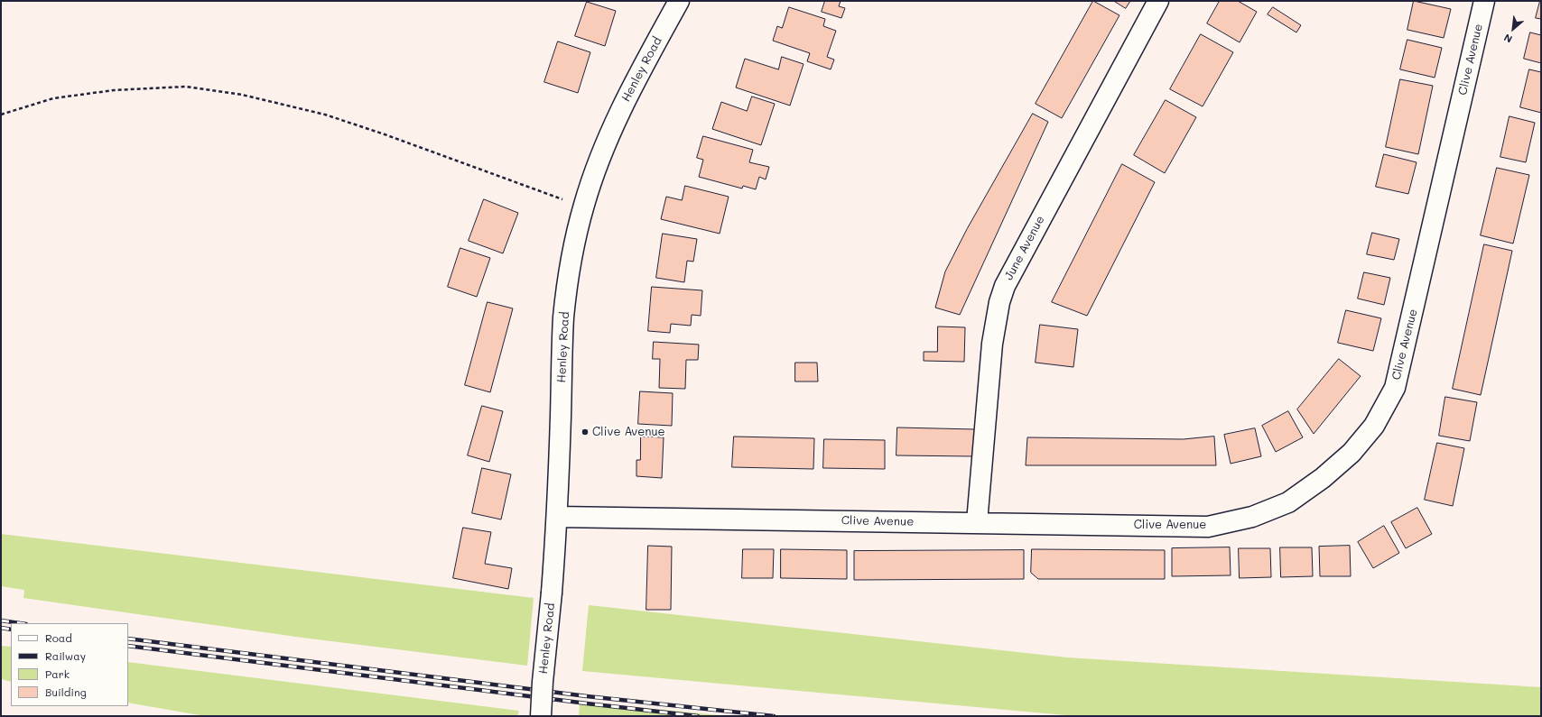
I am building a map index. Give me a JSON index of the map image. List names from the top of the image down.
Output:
{
  "streets": {
    "street": ["Clive Avenue", "Henley Road", "June Avenue"]
  },
  "crossings": [
    ["Clive Avenue", "Henley Road"],
    ["Clive Avenue", "June Avenue"]
  ],
  "places": ["Clive Avenue"],
  "legend": [
    "Road",
    "Railway",
    "Park",
    "Building"
  ],
  "north": "bottom left"
}
